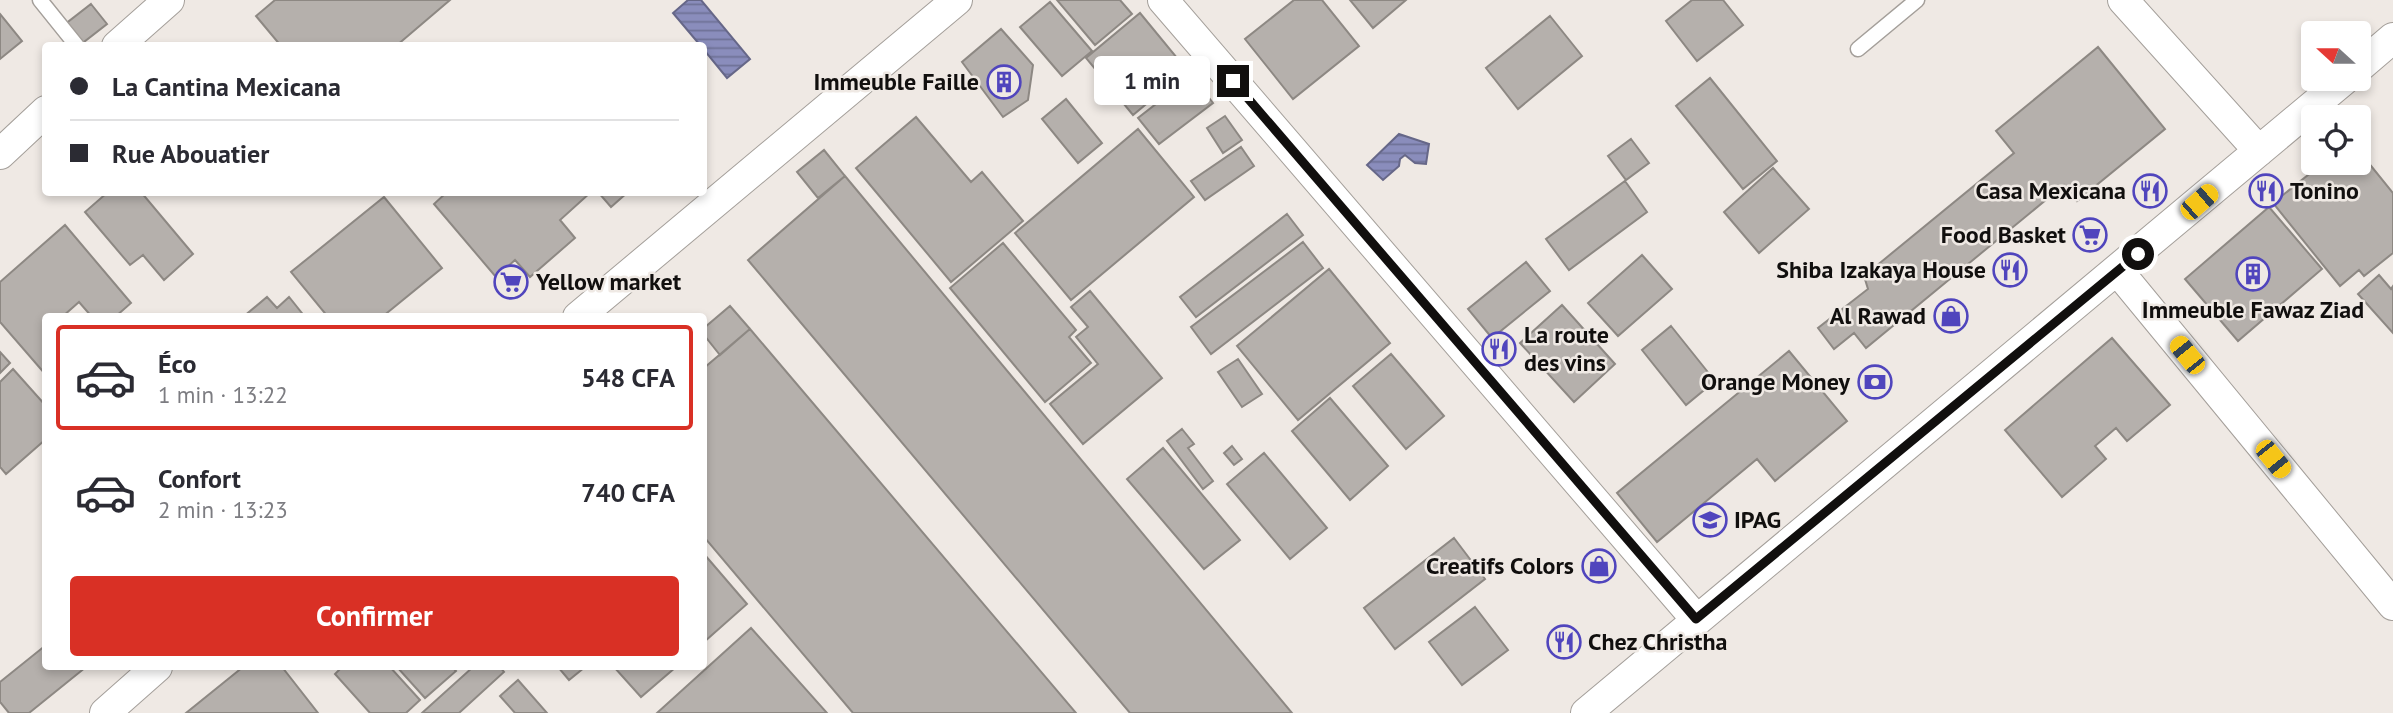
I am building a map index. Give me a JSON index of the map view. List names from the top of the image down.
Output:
{
  "places": {
    "building": ["Immeuble Faille", "Immeuble Fawaz Ziad"],
    "restaurant": [
      "Casa Mexicana",
      "Tonino",
      "Shiba Izakaya House",
      "La route des vins",
      "Chez Christha"
    ],
    "supermarket": ["Food Basket", "Yellow market"],
    "shop": ["Al Rawad", "Creatifs Colors"],
    "bank": ["Orange Money"],
    "school or university": ["IPAG"]
  },
  "north": "left",
  "page": {
    "banner": ["La Cantina Mexicana", "Rue Abouatier"],
    "bubble": "1 min",
    "list": [
      {
        "name": "Éco",
        "note": "1 min · 13:22",
        "value": "548 CFA"
      },
      {
        "name": "Confort",
        "note": "2 min · 13:23",
        "value": "740 CFA"
      }
    ],
    "buttons": "Confirmer"
  }
}
